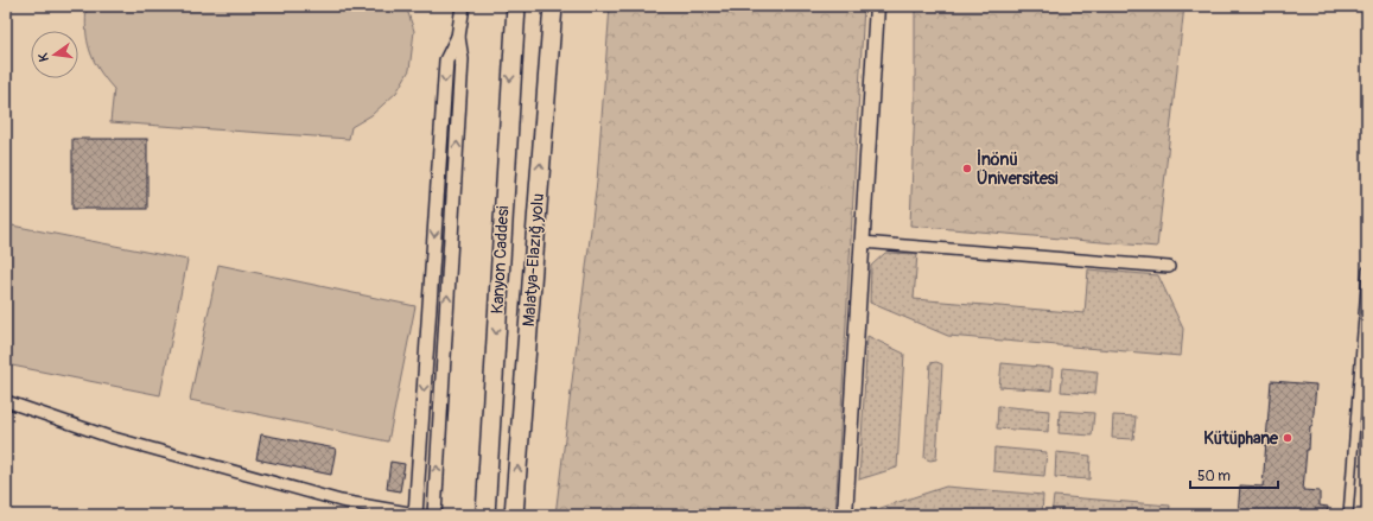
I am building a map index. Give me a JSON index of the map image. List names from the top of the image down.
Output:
{
  "streets": {
    "highway": ["Kanyon Caddesi", "Malatya-Elazığ yolu"]
  },
  "one_way": ["Kanyon Caddesi", "Malatya-Elazığ yolu"],
  "places": ["İnönü Üniversitesi", "Kütüphane"],
  "scale_bar": "50 m",
  "north": "left"
}
